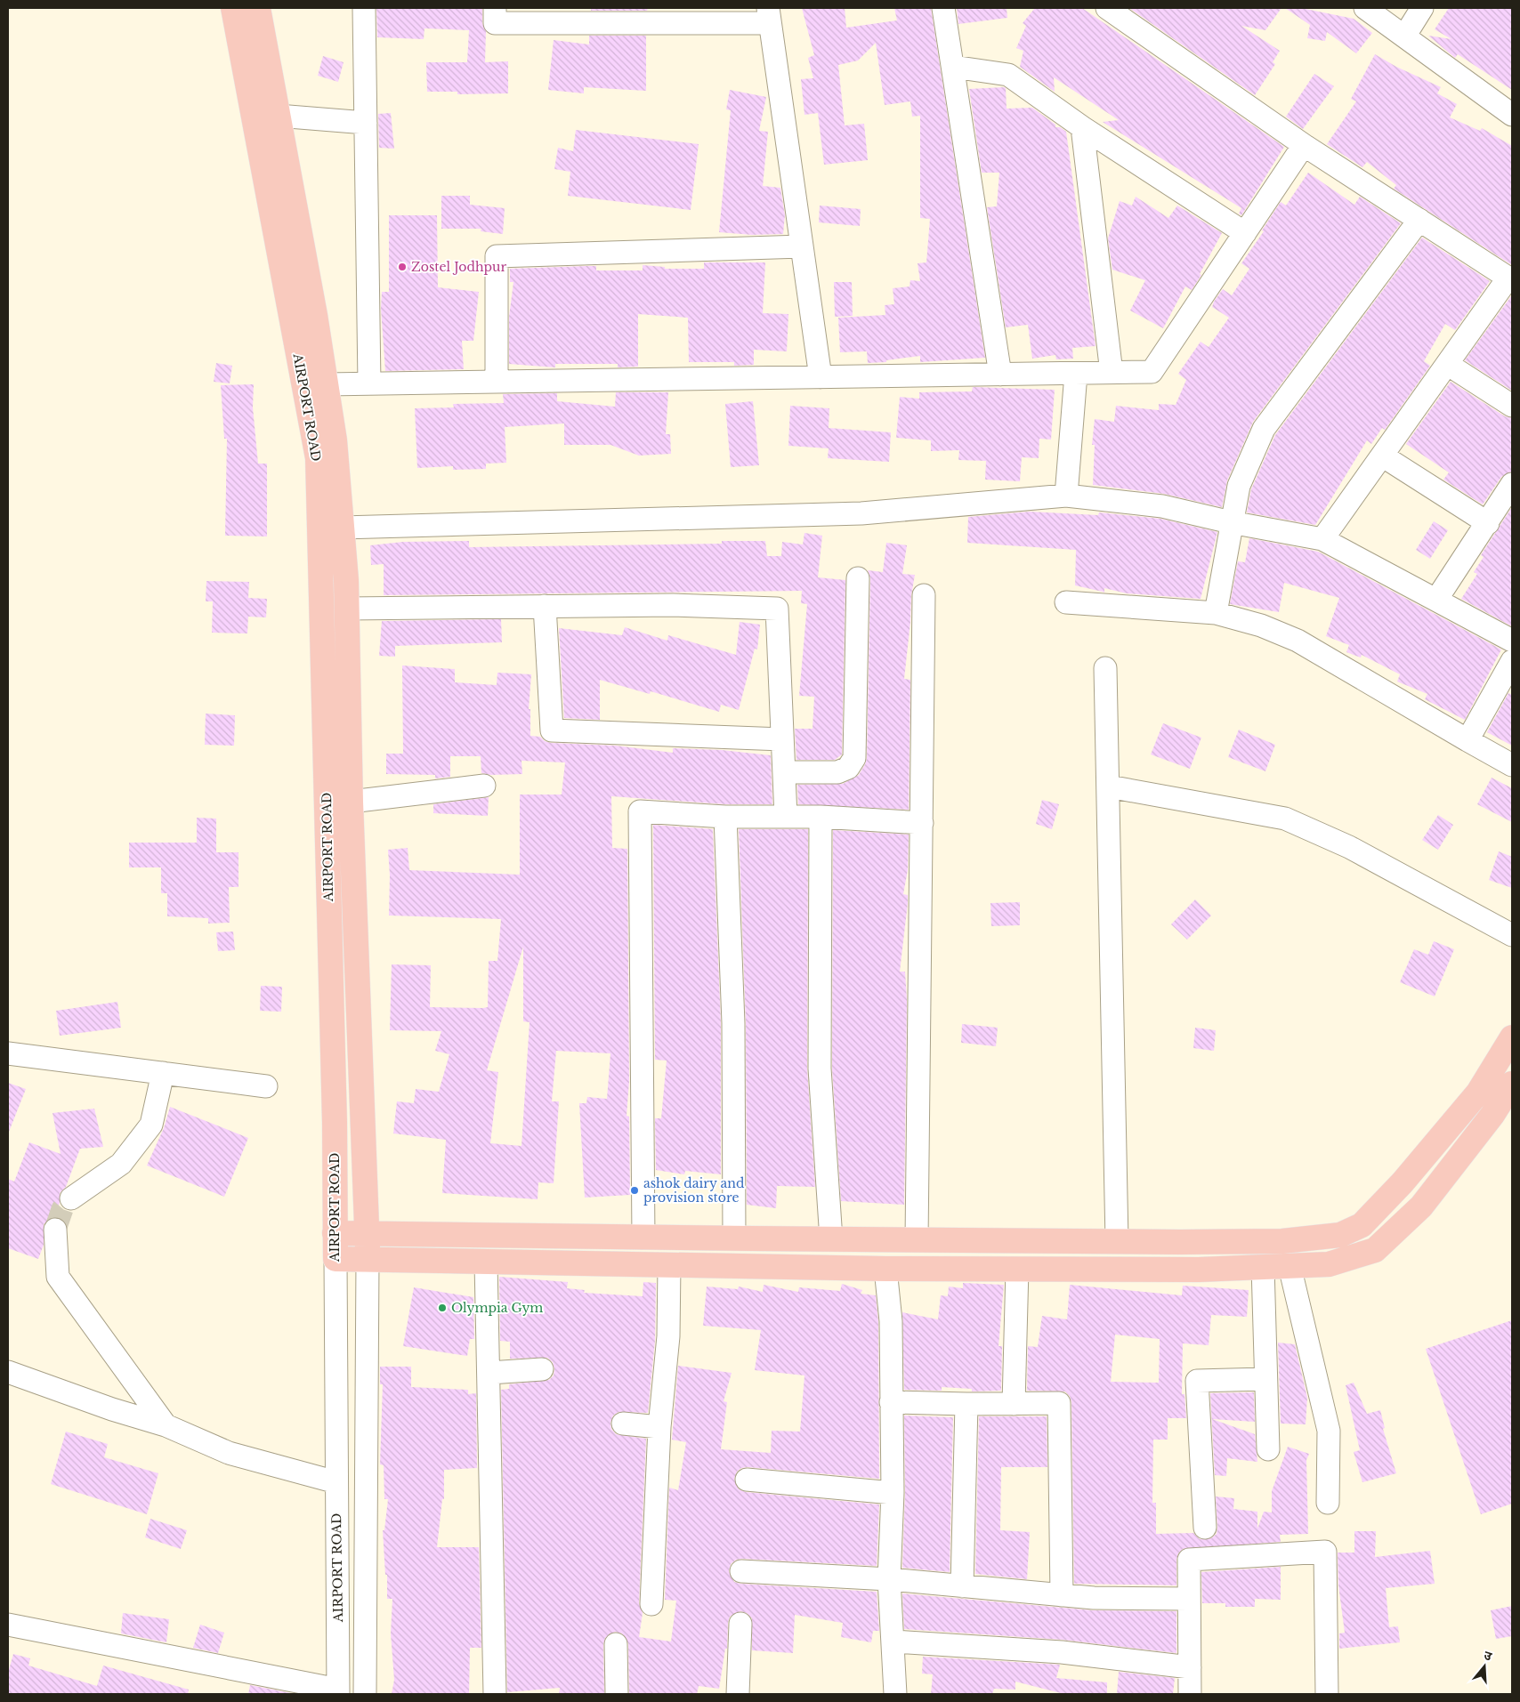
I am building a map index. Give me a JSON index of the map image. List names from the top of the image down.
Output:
{
  "streets": {
    "main road": ["AIRPORT ROAD"]
  },
  "places": ["Zostel Jodhpur", "ashok dairy and provision store", "Olympia Gym"],
  "north": "top"
}
